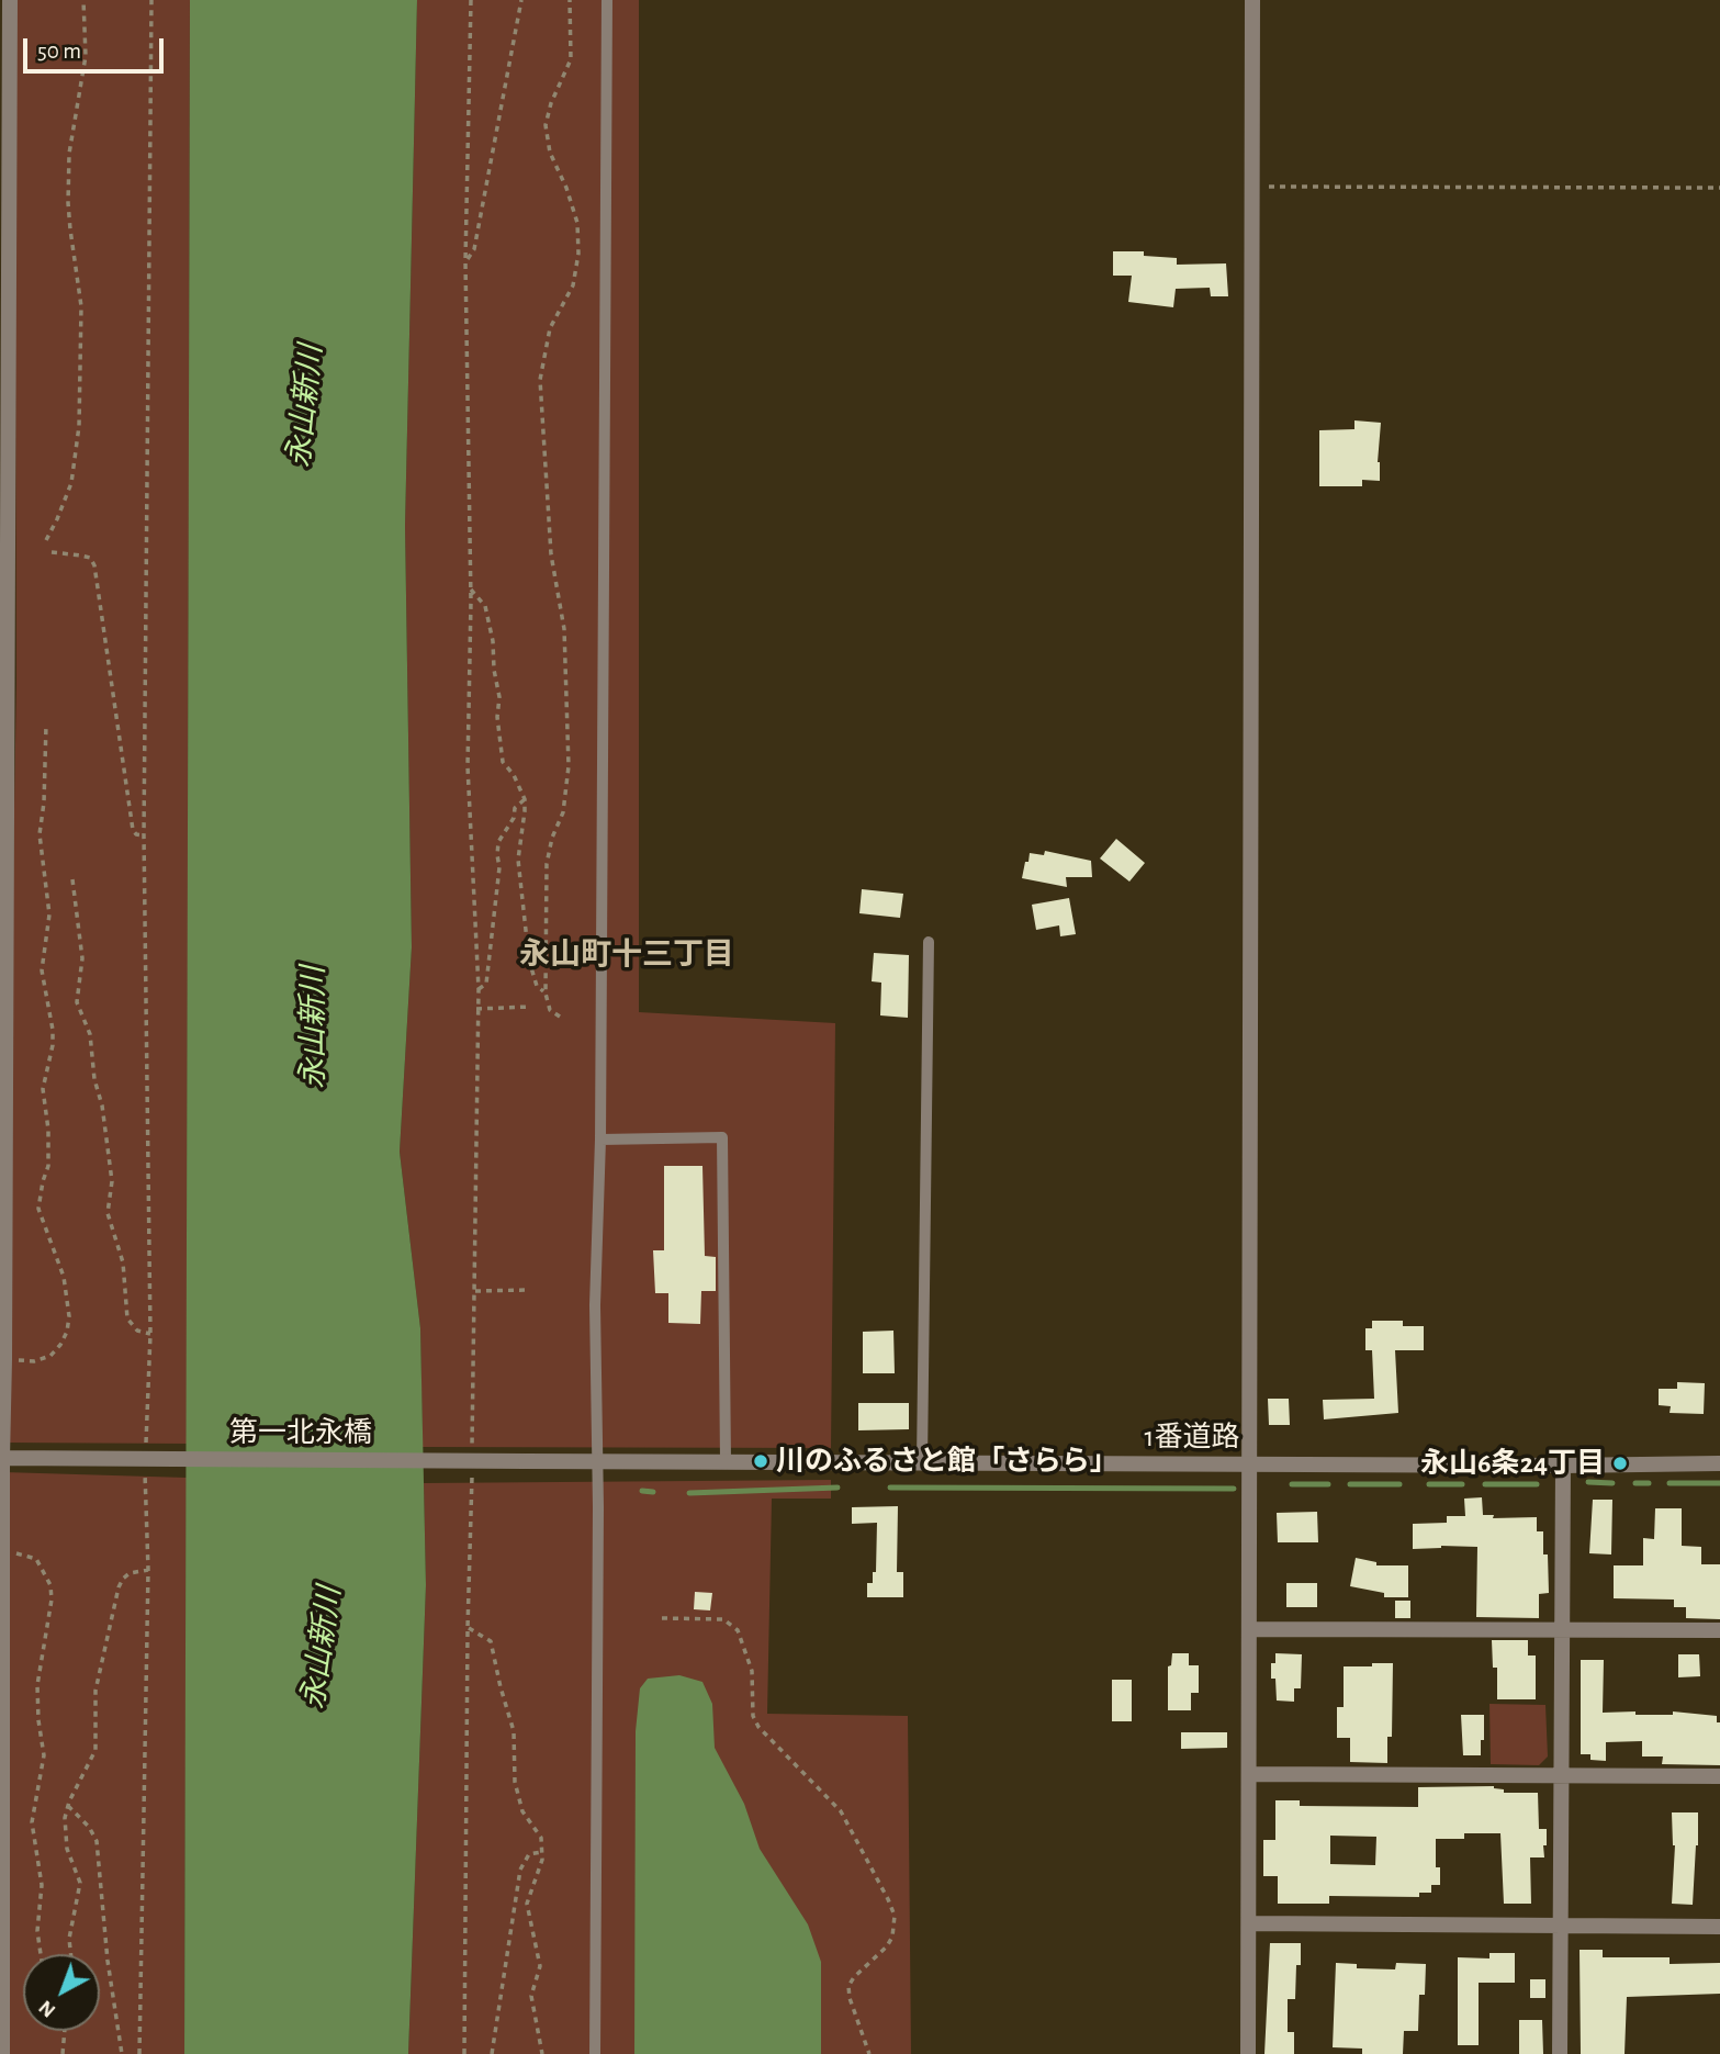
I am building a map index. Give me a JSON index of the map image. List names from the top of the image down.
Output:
{
  "streets": {
    "street": ["第一北永橋", "1番道路"]
  },
  "crossings": [
    ["第一北永橋", "1番道路"]
  ],
  "districts": ["永山町十三丁目"],
  "water": ["永山新川"],
  "places": ["川のふるさと館「さらら」", "永山6条24丁目"],
  "scale_bar": "50 m",
  "north": "bottom left"
}
